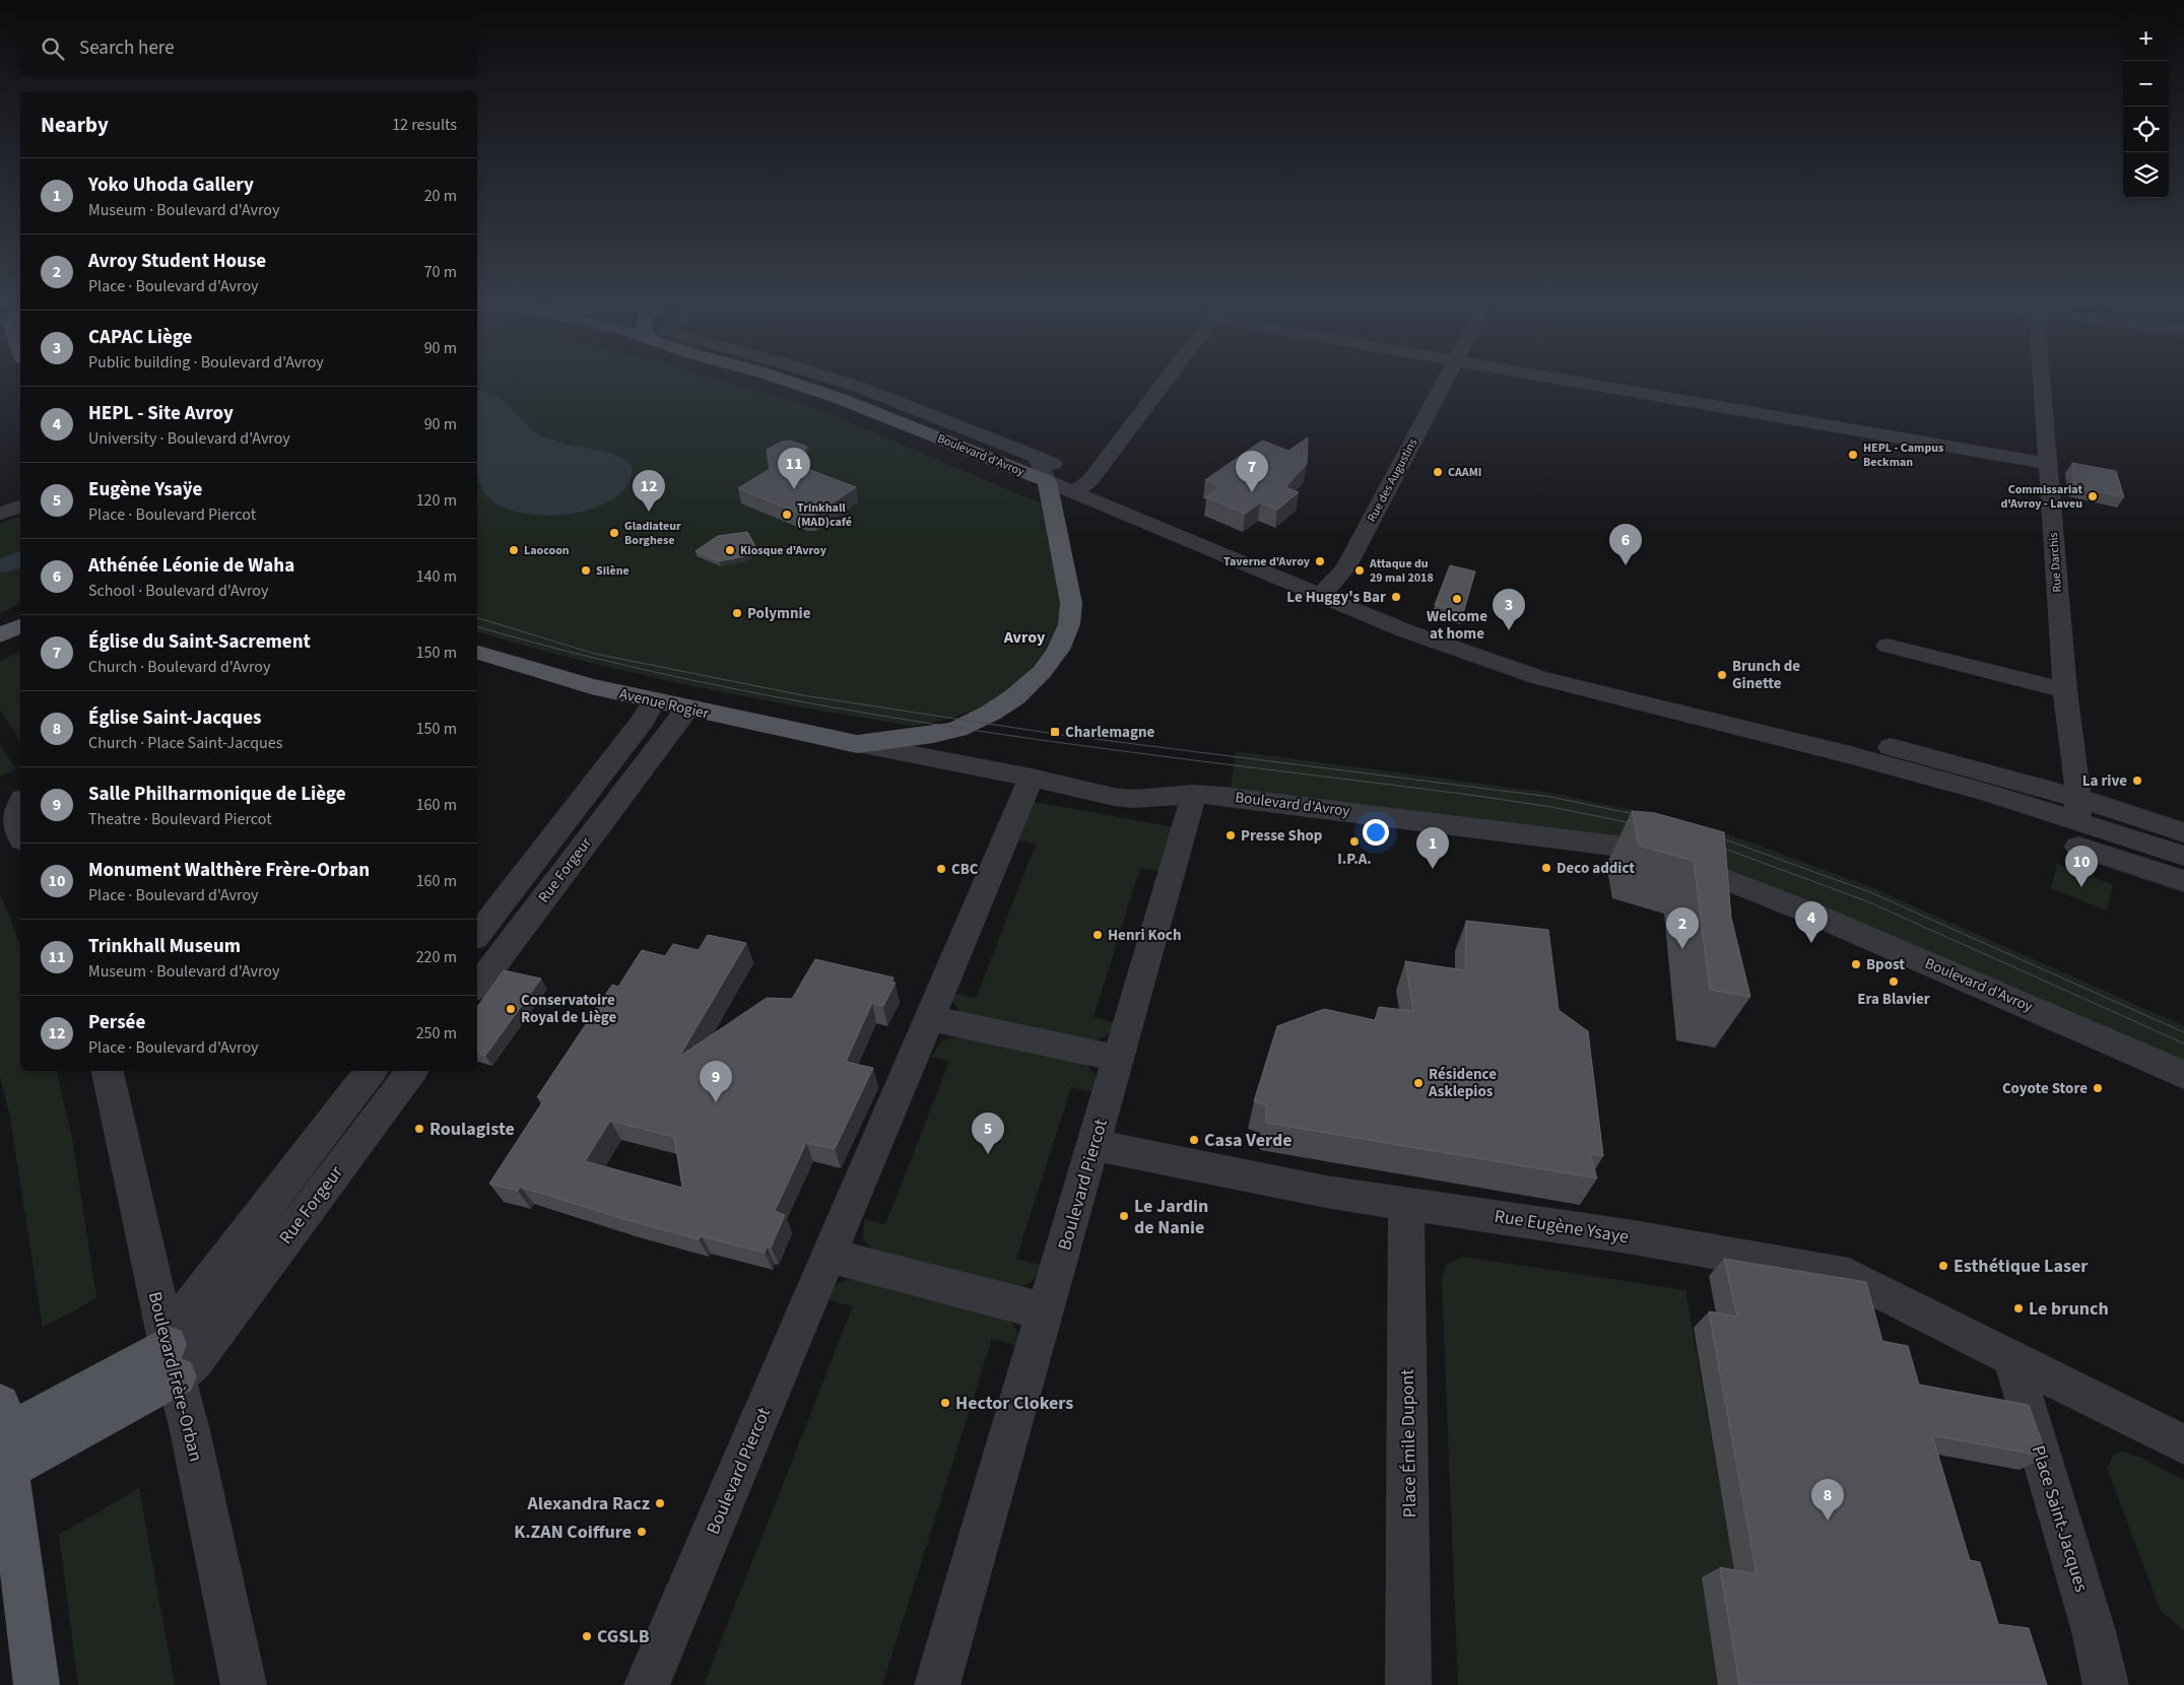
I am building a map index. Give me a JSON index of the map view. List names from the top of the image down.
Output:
{
  "streets": {
    "main road": ["Boulevard d'Avroy", "Avenue Rogier"],
    "street": [
      "Rue des Augustins",
      "Rue Darchis",
      "Rue Forgeur",
      "Boulevard Piercot",
      "Rue Eugène Ysaye",
      "Boulevard Frère-Orban",
      "Place Émile Dupont",
      "Place Saint-Jacques"
    ]
  },
  "crossings": [
    ["Boulevard d'Avroy", "Rue des Augustins"],
    ["Boulevard d'Avroy", "Rue Darchis"],
    ["Boulevard d'Avroy", "Avenue Rogier"],
    ["Boulevard d'Avroy", "Boulevard Piercot"],
    ["Avenue Rogier", "Rue Forgeur"],
    ["Rue Forgeur", "Boulevard Frère-Orban"],
    ["Boulevard Piercot", "Rue Eugène Ysaye"],
    ["Rue Eugène Ysaye", "Place Émile Dupont"],
    ["Rue Eugène Ysaye", "Place Saint-Jacques"]
  ],
  "districts": ["Avroy"],
  "places": {
    "other": [
      "HEPL - Campus Beckman",
      "CAAMI",
      "Commissariat d'Avroy - Laveu",
      "Trinkhall (MAD)café",
      "Gladiateur Borghese",
      "Laocoon",
      "Kiosque d'Avroy",
      "Taverne d'Avroy",
      "Silène",
      "Attaque du 29 mai 2018",
      "Le Huggy's Bar",
      "Welcome at home",
      "Polymnie",
      "Brunch de Ginette",
      "La rive",
      "Presse Shop",
      "I.P.A.",
      "Deco addict",
      "CBC",
      "Henri Koch",
      "Bpost",
      "Era Blavier",
      "Conservatoire Royal de Liège",
      "Résidence Asklepios",
      "Coyote Store",
      "Roulagiste",
      "Casa Verde",
      "Le Jardin de Nanie",
      "Esthétique Laser",
      "Le brunch",
      "Hector Clokers",
      "Alexandra Racz",
      "K.ZAN Coiffure",
      "CGSLB"
    ],
    "transit": ["Charlemagne"]
  },
  "page": {
    "map_buttons": ["+", "−"],
    "search": "Search here",
    "heading": ["Nearby", "12 results"],
    "list": [
      {
        "mark": "1",
        "name": "Yoko Uhoda Gallery",
        "note": "Museum · Boulevard d'Avroy",
        "value": "20 m"
      },
      {
        "mark": "2",
        "name": "Avroy Student House",
        "note": "Place · Boulevard d'Avroy",
        "value": "70 m"
      },
      {
        "mark": "3",
        "name": "CAPAC Liège",
        "note": "Public building · Boulevard d'Avroy",
        "value": "90 m"
      },
      {
        "mark": "4",
        "name": "HEPL - Site Avroy",
        "note": "University · Boulevard d'Avroy",
        "value": "90 m"
      },
      {
        "mark": "5",
        "name": "Eugène Ysaÿe",
        "note": "Place · Boulevard Piercot",
        "value": "120 m"
      },
      {
        "mark": "6",
        "name": "Athénée Léonie de Waha",
        "note": "School · Boulevard d'Avroy",
        "value": "140 m"
      },
      {
        "mark": "7",
        "name": "Église du Saint-Sacrement",
        "note": "Church · Boulevard d'Avroy",
        "value": "150 m"
      },
      {
        "mark": "8",
        "name": "Église Saint-Jacques",
        "note": "Church · Place Saint-Jacques",
        "value": "150 m"
      },
      {
        "mark": "9",
        "name": "Salle Philharmonique de Liège",
        "note": "Theatre · Boulevard Piercot",
        "value": "160 m"
      },
      {
        "mark": "10",
        "name": "Monument Walthère Frère-Orban",
        "note": "Place · Boulevard d'Avroy",
        "value": "160 m"
      },
      {
        "mark": "11",
        "name": "Trinkhall Museum",
        "note": "Museum · Boulevard d'Avroy",
        "value": "220 m"
      },
      {
        "mark": "12",
        "name": "Persée",
        "note": "Place · Boulevard d'Avroy",
        "value": "250 m"
      }
    ],
    "pins": [
      "11",
      "7",
      "12",
      "6",
      "3",
      "1",
      "10",
      "4",
      "2",
      "9",
      "5",
      "8"
    ]
  }
}
